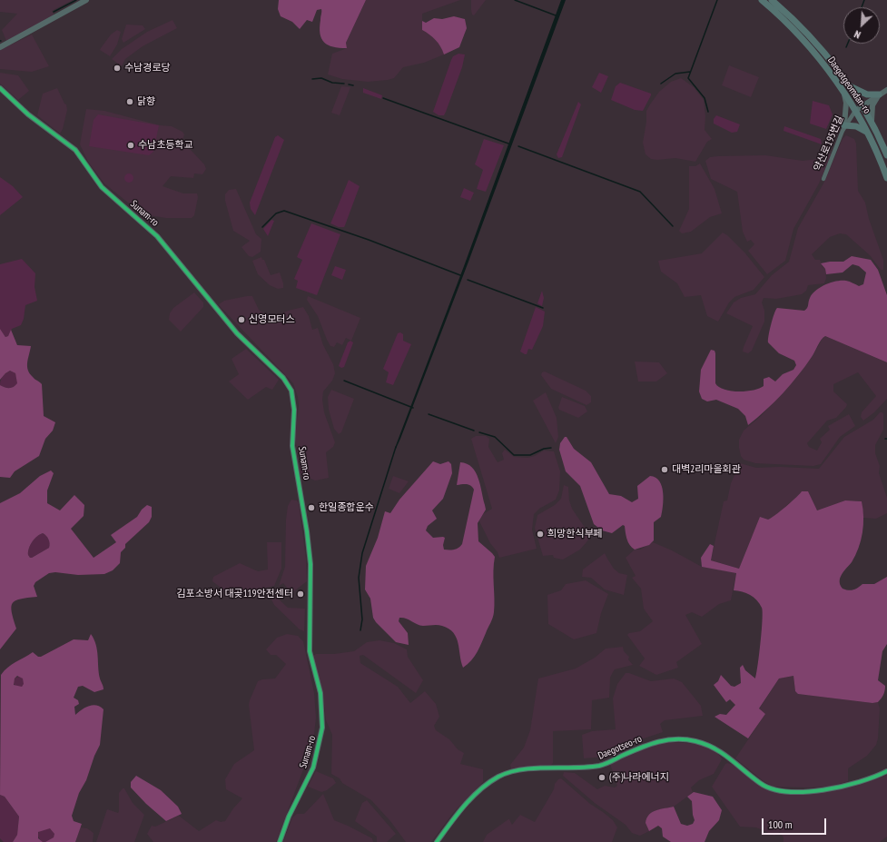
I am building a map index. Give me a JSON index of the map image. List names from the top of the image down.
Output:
{
  "streets": {
    "main road": ["Daegotgeomdan-ro"],
    "street": ["약산로195번길", "Sunam-ro", "Daegotseo-ro"]
  },
  "crossings": [
    ["Daegotgeomdan-ro", "약산로195번길"]
  ],
  "places": [
    "수남경로당",
    "닭향",
    "수남초등학교",
    "신영모터스",
    "대벽2리마을회관",
    "한일종합운수",
    "희망한식부페",
    "김포소방서 대곶119안전센터",
    "(주)나라에너지"
  ],
  "scale_bar": "100 m",
  "north": "bottom left"
}
